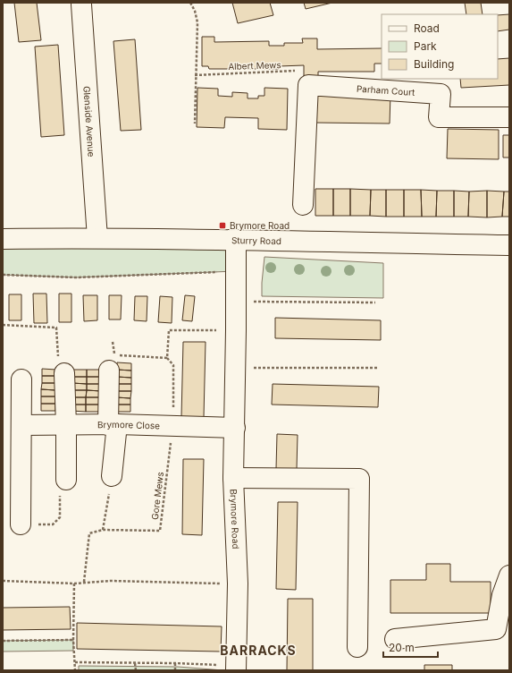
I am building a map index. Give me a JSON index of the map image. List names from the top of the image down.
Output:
{
  "streets": {
    "main road": [
      "Parham Court",
      "Glenside Avenue",
      "Sturry Road",
      "Brymore Close",
      "Brymore Road"
    ],
    "path": ["Albert Mews", "Gore Mews"]
  },
  "crossings": [
    ["Albert Mews", "Parham Court"],
    ["Glenside Avenue", "Sturry Road"],
    ["Sturry Road", "Brymore Road"],
    ["Brymore Close", "Gore Mews"],
    ["Brymore Close", "Brymore Road"]
  ],
  "districts": ["BARRACKS"],
  "places": {
    "transit": ["Brymore Road"]
  },
  "legend": ["Road", "Park", "Building"],
  "scale_bar": "20 m"
}
